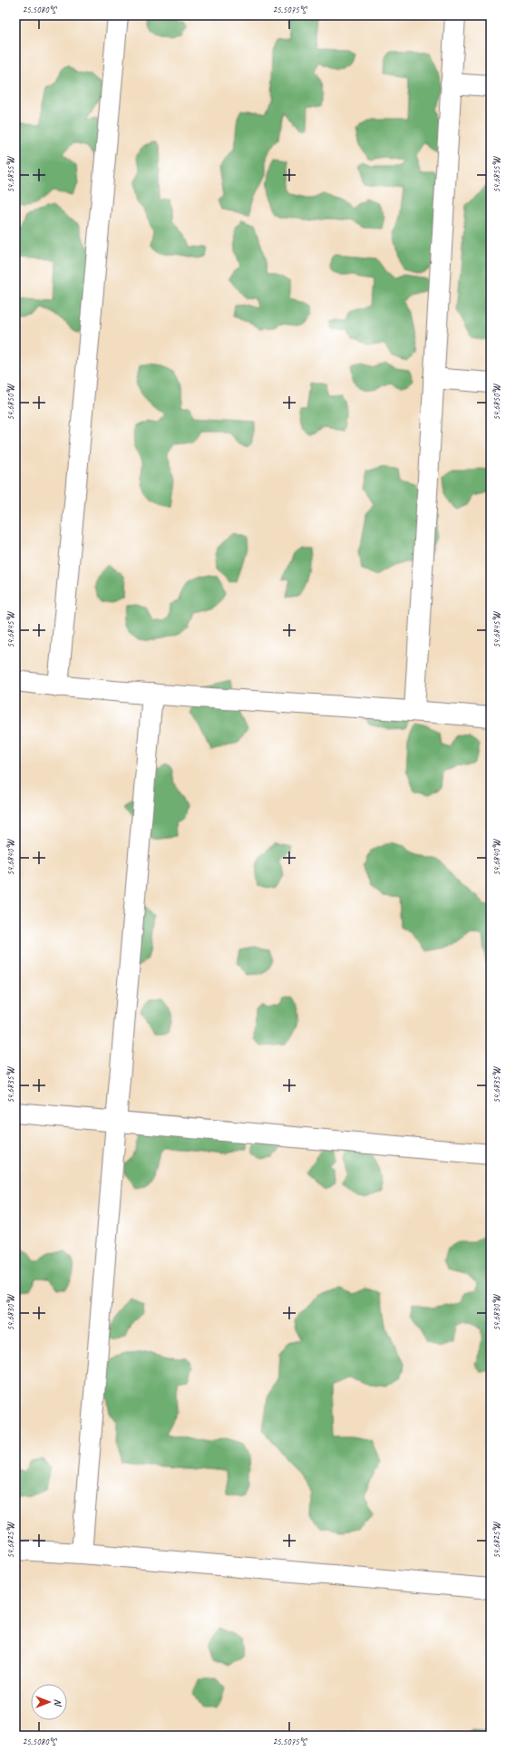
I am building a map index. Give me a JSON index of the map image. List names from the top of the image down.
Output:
{
  "north": "right",
  "coordinates": [
    "25.5080°S",
    "25.5075°S",
    "54.6855°W",
    "54.6850°W",
    "54.6845°W",
    "54.6840°W",
    "54.6835°W",
    "54.6830°W",
    "54.6825°W"
  ]
}
